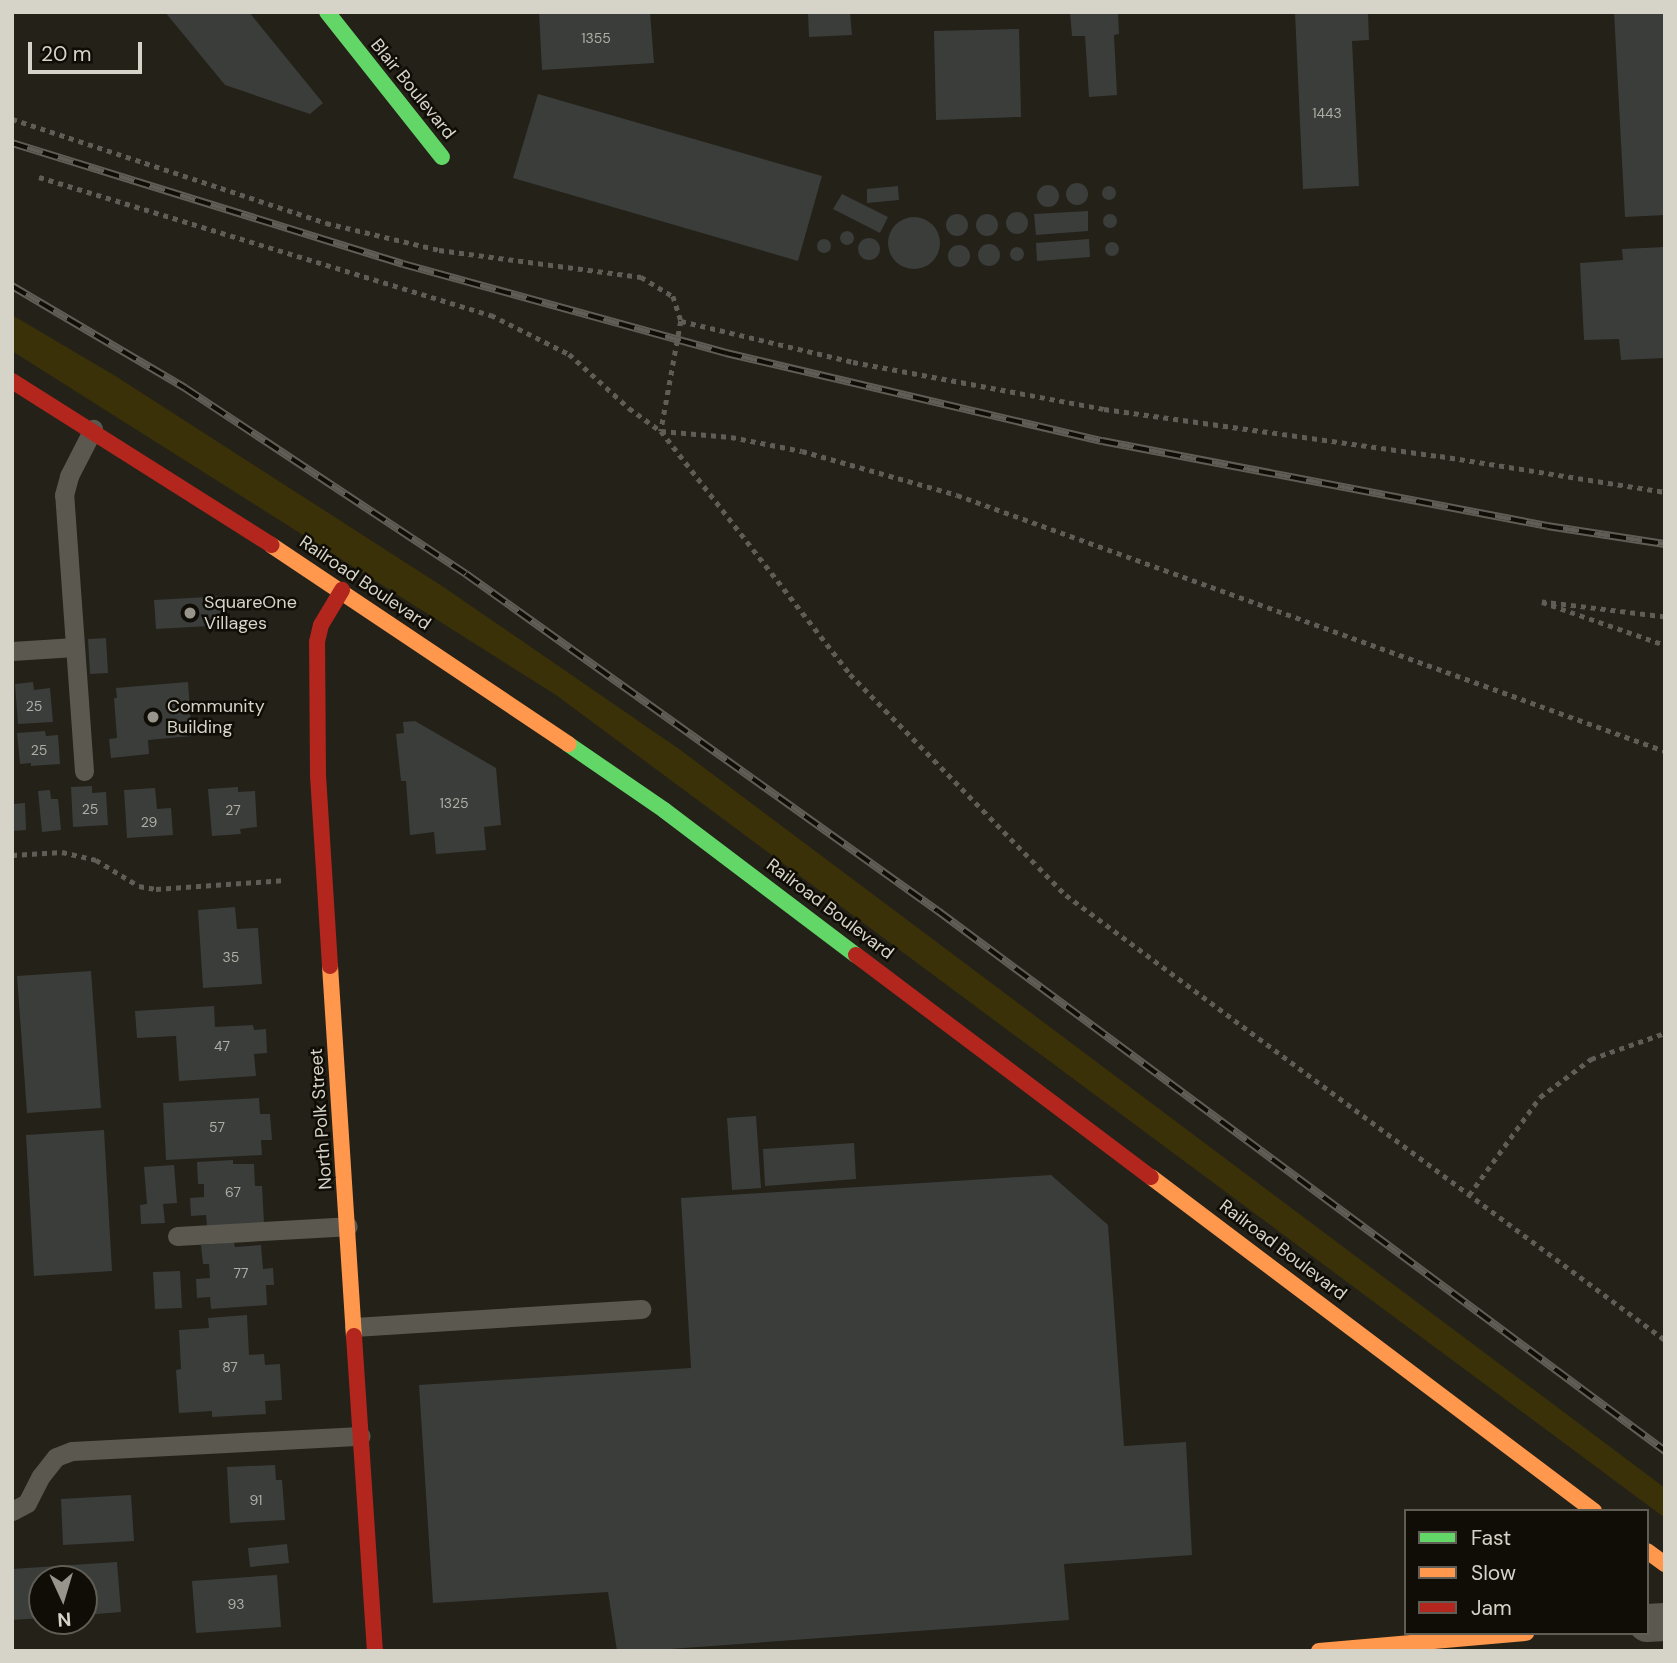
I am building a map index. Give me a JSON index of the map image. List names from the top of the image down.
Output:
{
  "streets": {
    "street": ["Blair Boulevard", "Railroad Boulevard", "North Polk Street"]
  },
  "crossings": [
    ["Railroad Boulevard", "North Polk Street"]
  ],
  "places": ["SquareOne Villages", "Community Building"],
  "house_numbers": [
    "1355",
    "1443",
    "25",
    "25",
    "1325",
    "25",
    "27",
    "29",
    "35",
    "47",
    "57",
    "67",
    "77",
    "87",
    "91",
    "93"
  ],
  "legend": ["Fast", "Slow", "Jam"],
  "scale_bar": "20 m",
  "north": "bottom"
}
